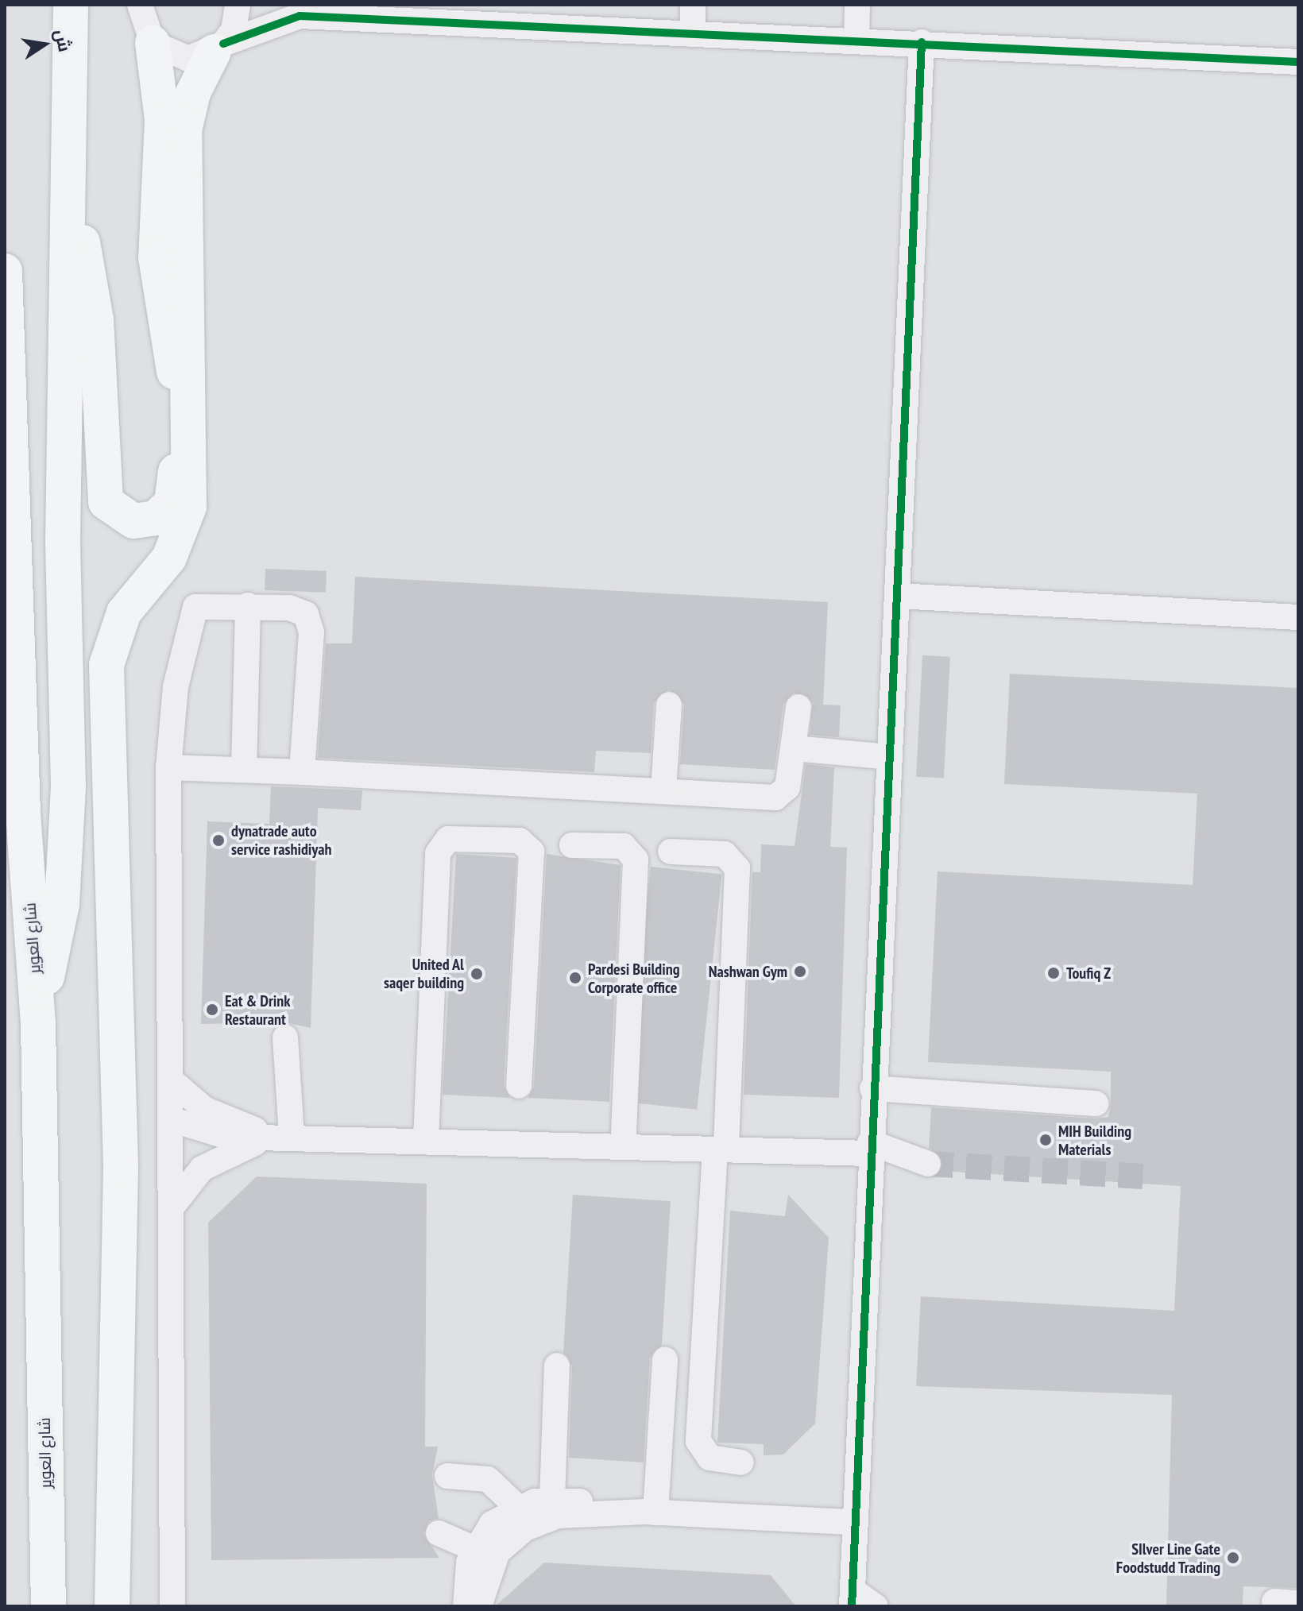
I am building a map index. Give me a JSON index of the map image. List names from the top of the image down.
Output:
{
  "streets": {
    "highway": ["شارع العوير"]
  },
  "places": [
    "dynatrade auto service rashidiyah",
    "Nashwan Gym",
    "Toufiq Z",
    "United Al saqer building",
    "Pardesi Building Corporate office",
    "Eat & Drink Restaurant",
    "MIH Building Materials",
    "SIlver Line Gate Foodstudd Trading"
  ],
  "north": "right"
}
